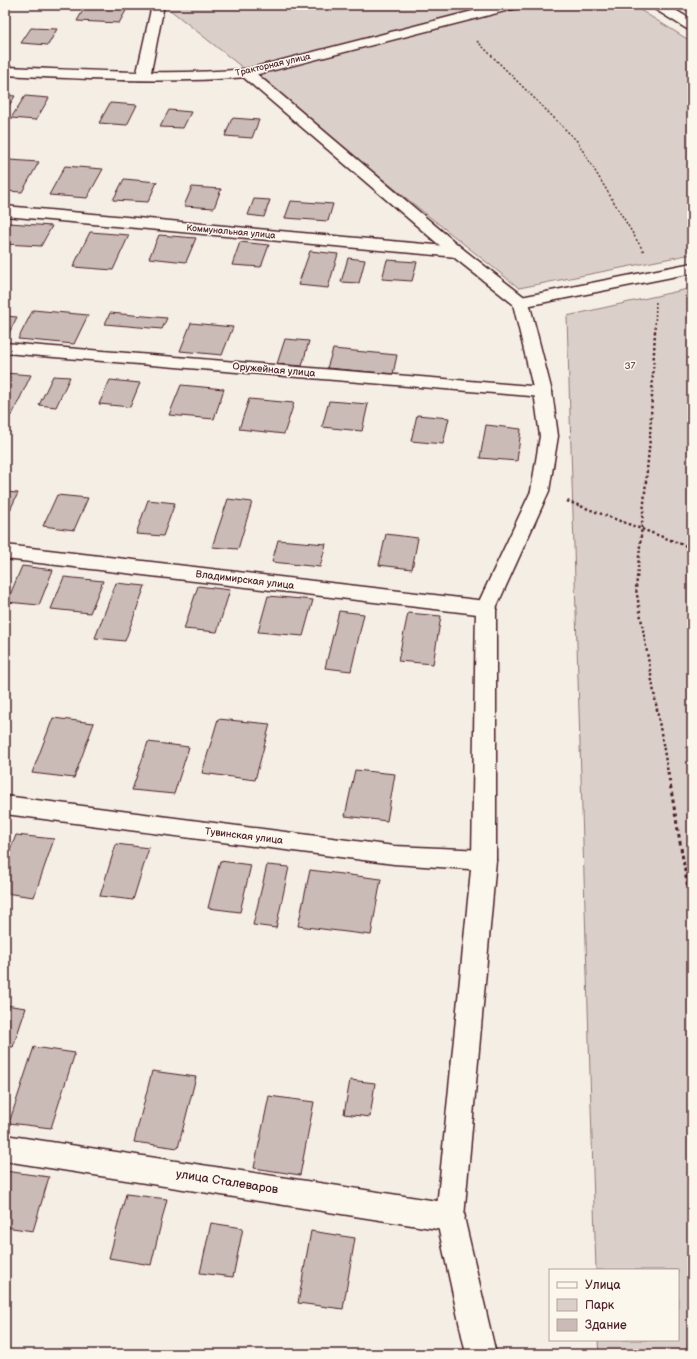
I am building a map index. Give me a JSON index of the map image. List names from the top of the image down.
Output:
{
  "streets": {
    "street": [
      "Тракторная улица",
      "Коммунальная улица",
      "Оружейная улица",
      "Владимирская улица",
      "Тувинская улица",
      "улица Сталеваров"
    ]
  },
  "parks": ["37"],
  "legend": ["Улица", "Парк", "Здание"]
}
